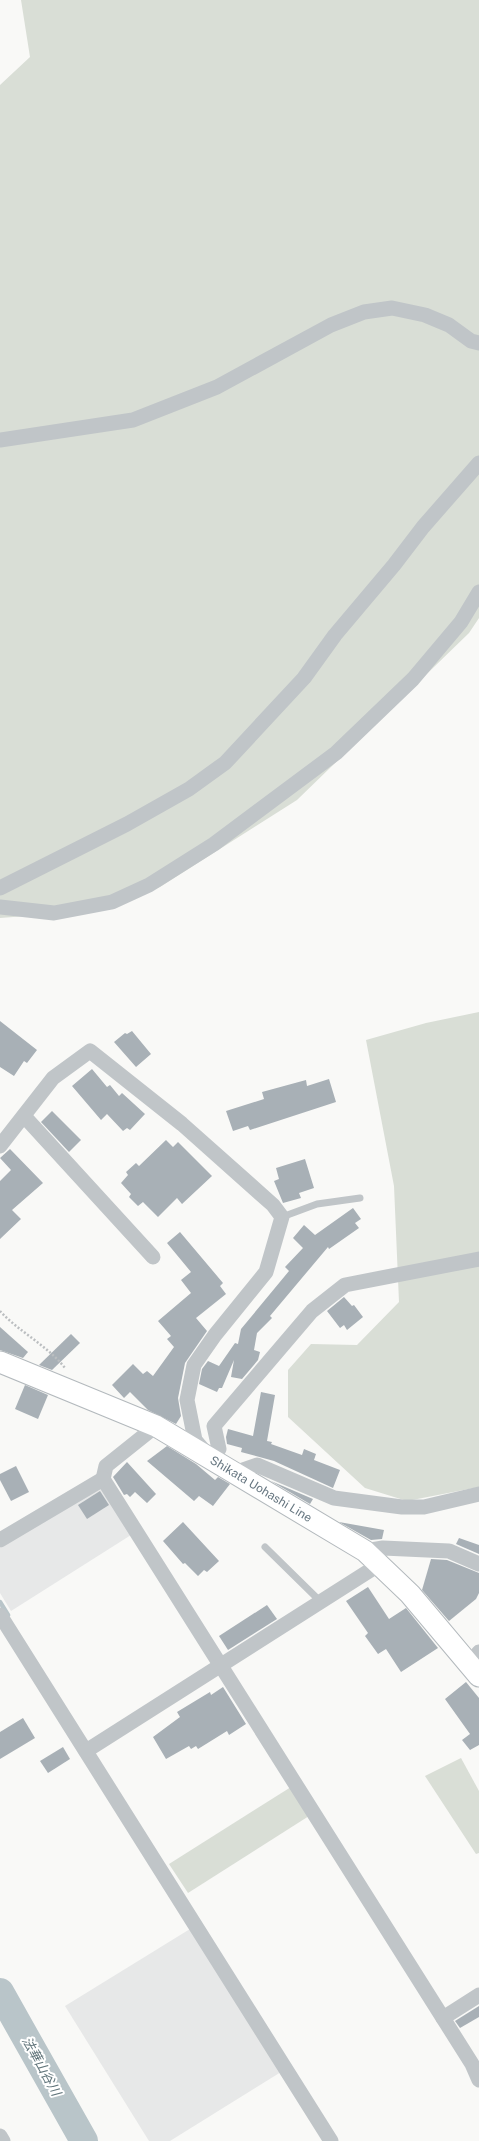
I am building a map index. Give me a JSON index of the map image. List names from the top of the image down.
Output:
{
  "streets": {
    "main road": ["Shikata Uohashi Line"]
  },
  "water": ["法華山谷川"]
}
